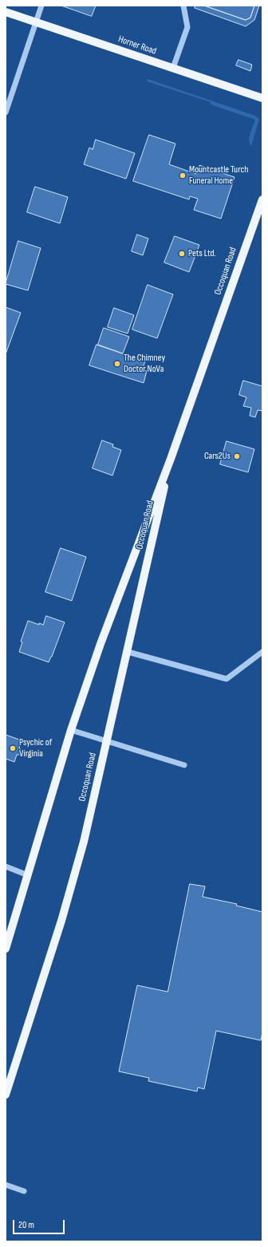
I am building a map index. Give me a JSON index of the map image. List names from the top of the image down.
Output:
{
  "streets": {
    "main road": ["Horner Road", "Occoquan Road"]
  },
  "places": [
    "Mountcastle Turch Funeral Home",
    "Pets Ltd.",
    "The Chimney Doctor NoVa",
    "Cars2Us",
    "Psychic of Virginia"
  ],
  "scale_bar": "20 m"
}
